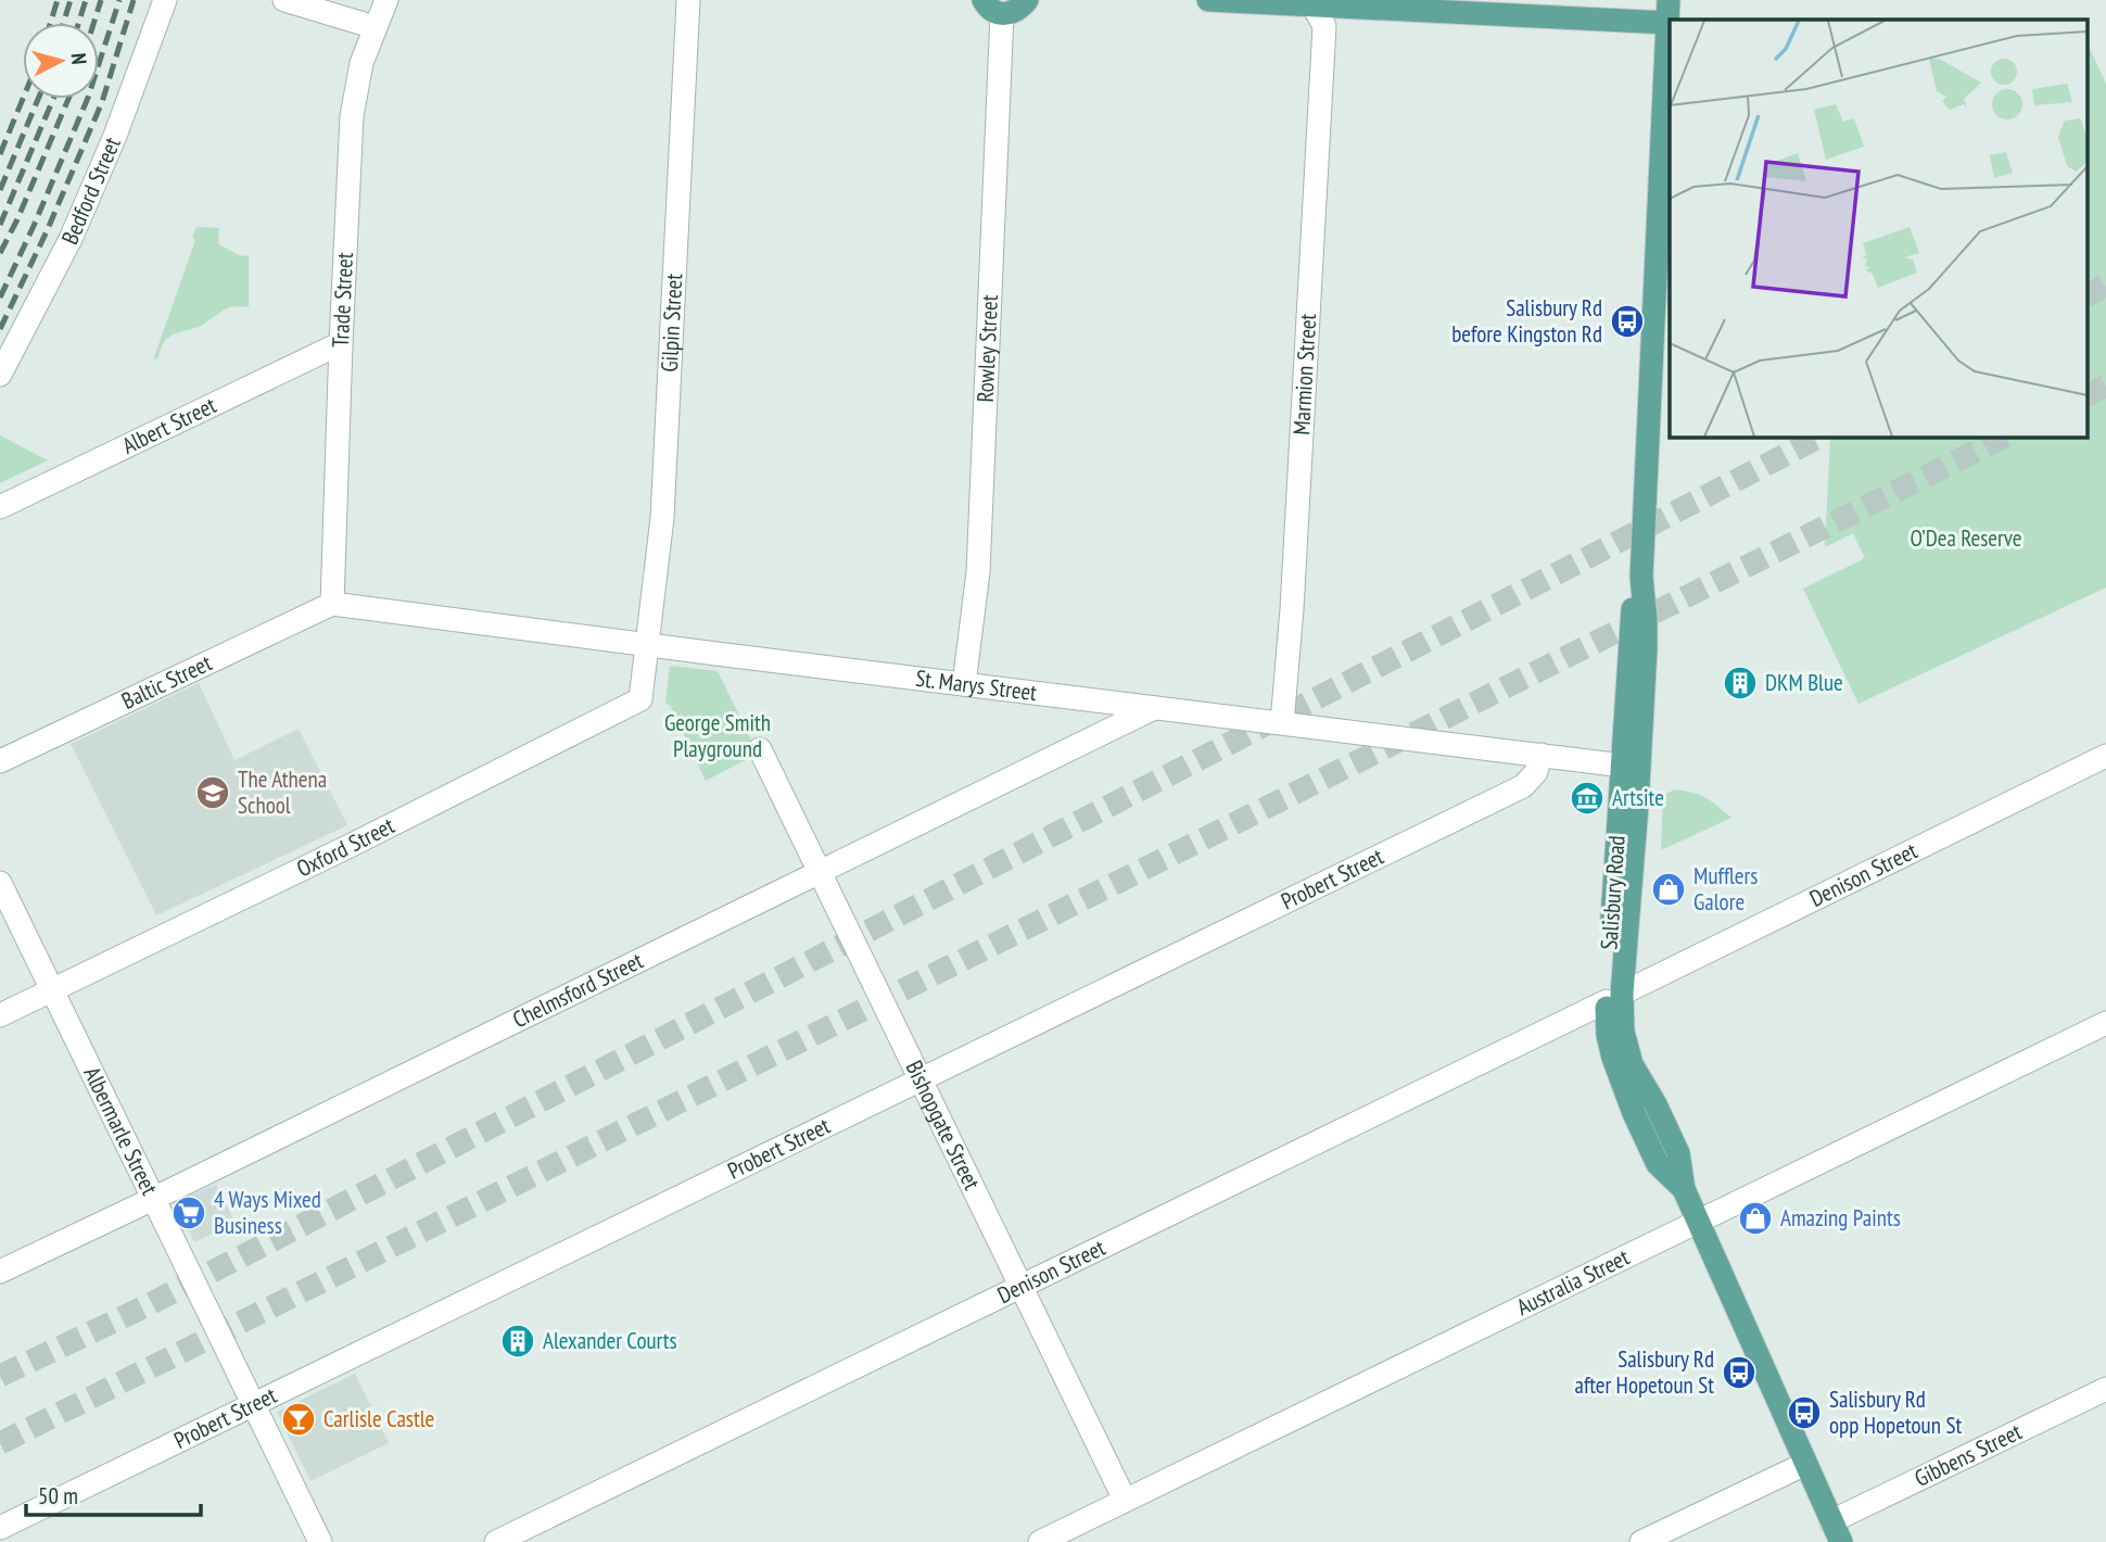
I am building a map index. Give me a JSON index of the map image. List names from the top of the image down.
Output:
{
  "streets": {
    "main road": ["Salisbury Road"],
    "street": [
      "Bedford Street",
      "Trade Street",
      "Gilpin Street",
      "Rowley Street",
      "Marmion Street",
      "Albert Street",
      "Baltic Street",
      "St. Marys Street",
      "Oxford Street",
      "Denison Street",
      "Probert Street",
      "Chelmsford Street",
      "Bishopgate Street",
      "Albermarle Street",
      "Australia Street",
      "Gibbens Street"
    ]
  },
  "crossings": [
    ["Trade Street", "Albert Street"],
    ["Trade Street", "Baltic Street"],
    ["Trade Street", "St. Marys Street"],
    ["Gilpin Street", "St. Marys Street"],
    ["Gilpin Street", "Oxford Street"],
    ["Rowley Street", "St. Marys Street"],
    ["Marmion Street", "St. Marys Street"],
    ["Baltic Street", "St. Marys Street"],
    ["St. Marys Street", "Oxford Street"],
    ["St. Marys Street", "Probert Street"],
    ["St. Marys Street", "Salisbury Road"],
    ["St. Marys Street", "Chelmsford Street"],
    ["Oxford Street", "Albermarle Street"],
    ["Denison Street", "Salisbury Road"],
    ["Denison Street", "Bishopgate Street"],
    ["Probert Street", "Bishopgate Street"],
    ["Probert Street", "Albermarle Street"],
    ["Salisbury Road", "Australia Street"],
    ["Salisbury Road", "Gibbens Street"],
    ["Chelmsford Street", "Bishopgate Street"],
    ["Chelmsford Street", "Albermarle Street"],
    ["Bishopgate Street", "Australia Street"]
  ],
  "parks": ["O’Dea Reserve", "George Smith Playground"],
  "places": {
    "bus stop": ["Salisbury Rd before Kingston Rd", "Salisbury Rd after Hopetoun St", "Salisbury Rd opp Hopetoun St"],
    "building": ["DKM Blue", "Alexander Courts"],
    "school or university": ["The Athena School"],
    "museum": ["Artsite"],
    "shop": ["Mufflers Galore", "Amazing Paints"],
    "supermarket": ["4 Ways Mixed Business"],
    "bar": ["Carlisle Castle"]
  },
  "scale_bar": "50 m",
  "north": "right"
}
